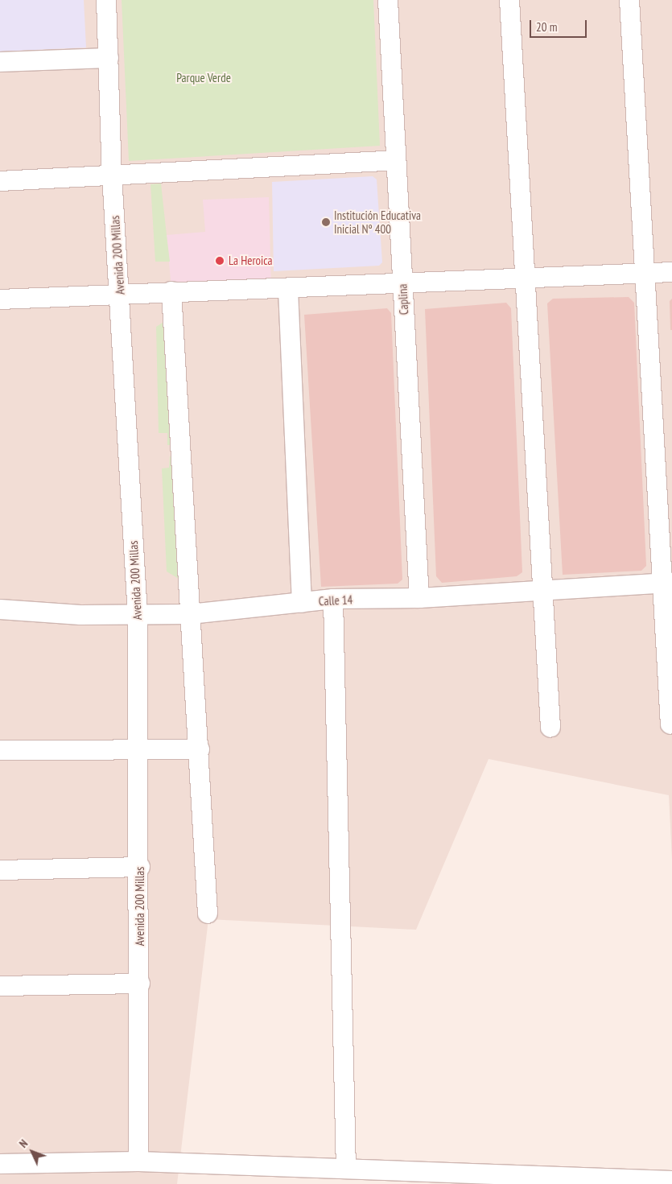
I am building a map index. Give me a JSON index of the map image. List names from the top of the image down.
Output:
{
  "streets": {
    "street": ["Avenida 200 Millas", "Caplina", "Calle 14"]
  },
  "crossings": [
    ["Avenida 200 Millas", "Calle 14"],
    ["Caplina", "Calle 14"]
  ],
  "parks": ["Parque Verde"],
  "places": ["Institución Educativa Inicial Nº 400", "La Heroica"],
  "scale_bar": "20 m",
  "north": "top left"
}
